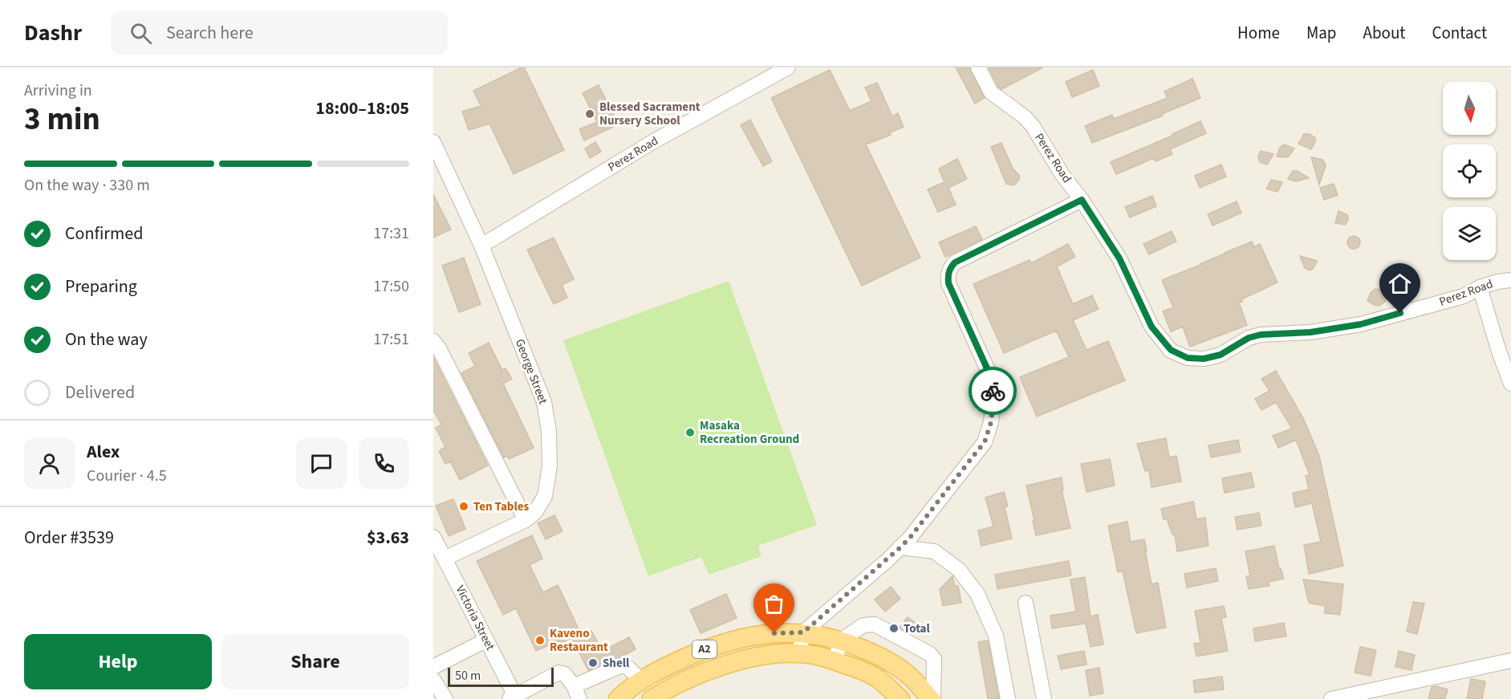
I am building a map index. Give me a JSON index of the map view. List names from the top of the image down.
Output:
{
  "streets": {
    "main road": ["A2"],
    "street": ["Perez Road", "George Street", "Victoria Street"]
  },
  "crossings": [
    ["Perez Road", "George Street"],
    ["George Street", "Victoria Street"]
  ],
  "places": [
    "Blessed Sacrament Nursery School",
    "Masaka Recreation Ground",
    "Ten Tables",
    "Total",
    "Kaveno Restaurant",
    "Shell"
  ],
  "scale_bar": "50 m",
  "north": "bottom",
  "page": {
    "header": "Dashr",
    "search": "Search here",
    "nav": [
      "Home",
      "Map",
      "About",
      "Contact"
    ],
    "heading": ["3 min", "Arriving in", "18:00–18:05"],
    "panel": [
      "Alex",
      "Courier · 4.5",
      "Order #3539",
      "$3.63"
    ],
    "bar": "On the way · 330 m",
    "list": [
      ["Confirmed", "17:31"],
      ["Preparing", "17:50"],
      ["On the way", "17:51"],
      "Delivered"
    ],
    "buttons": ["Help", "Share"],
    "scale": "50 m"
  }
}
